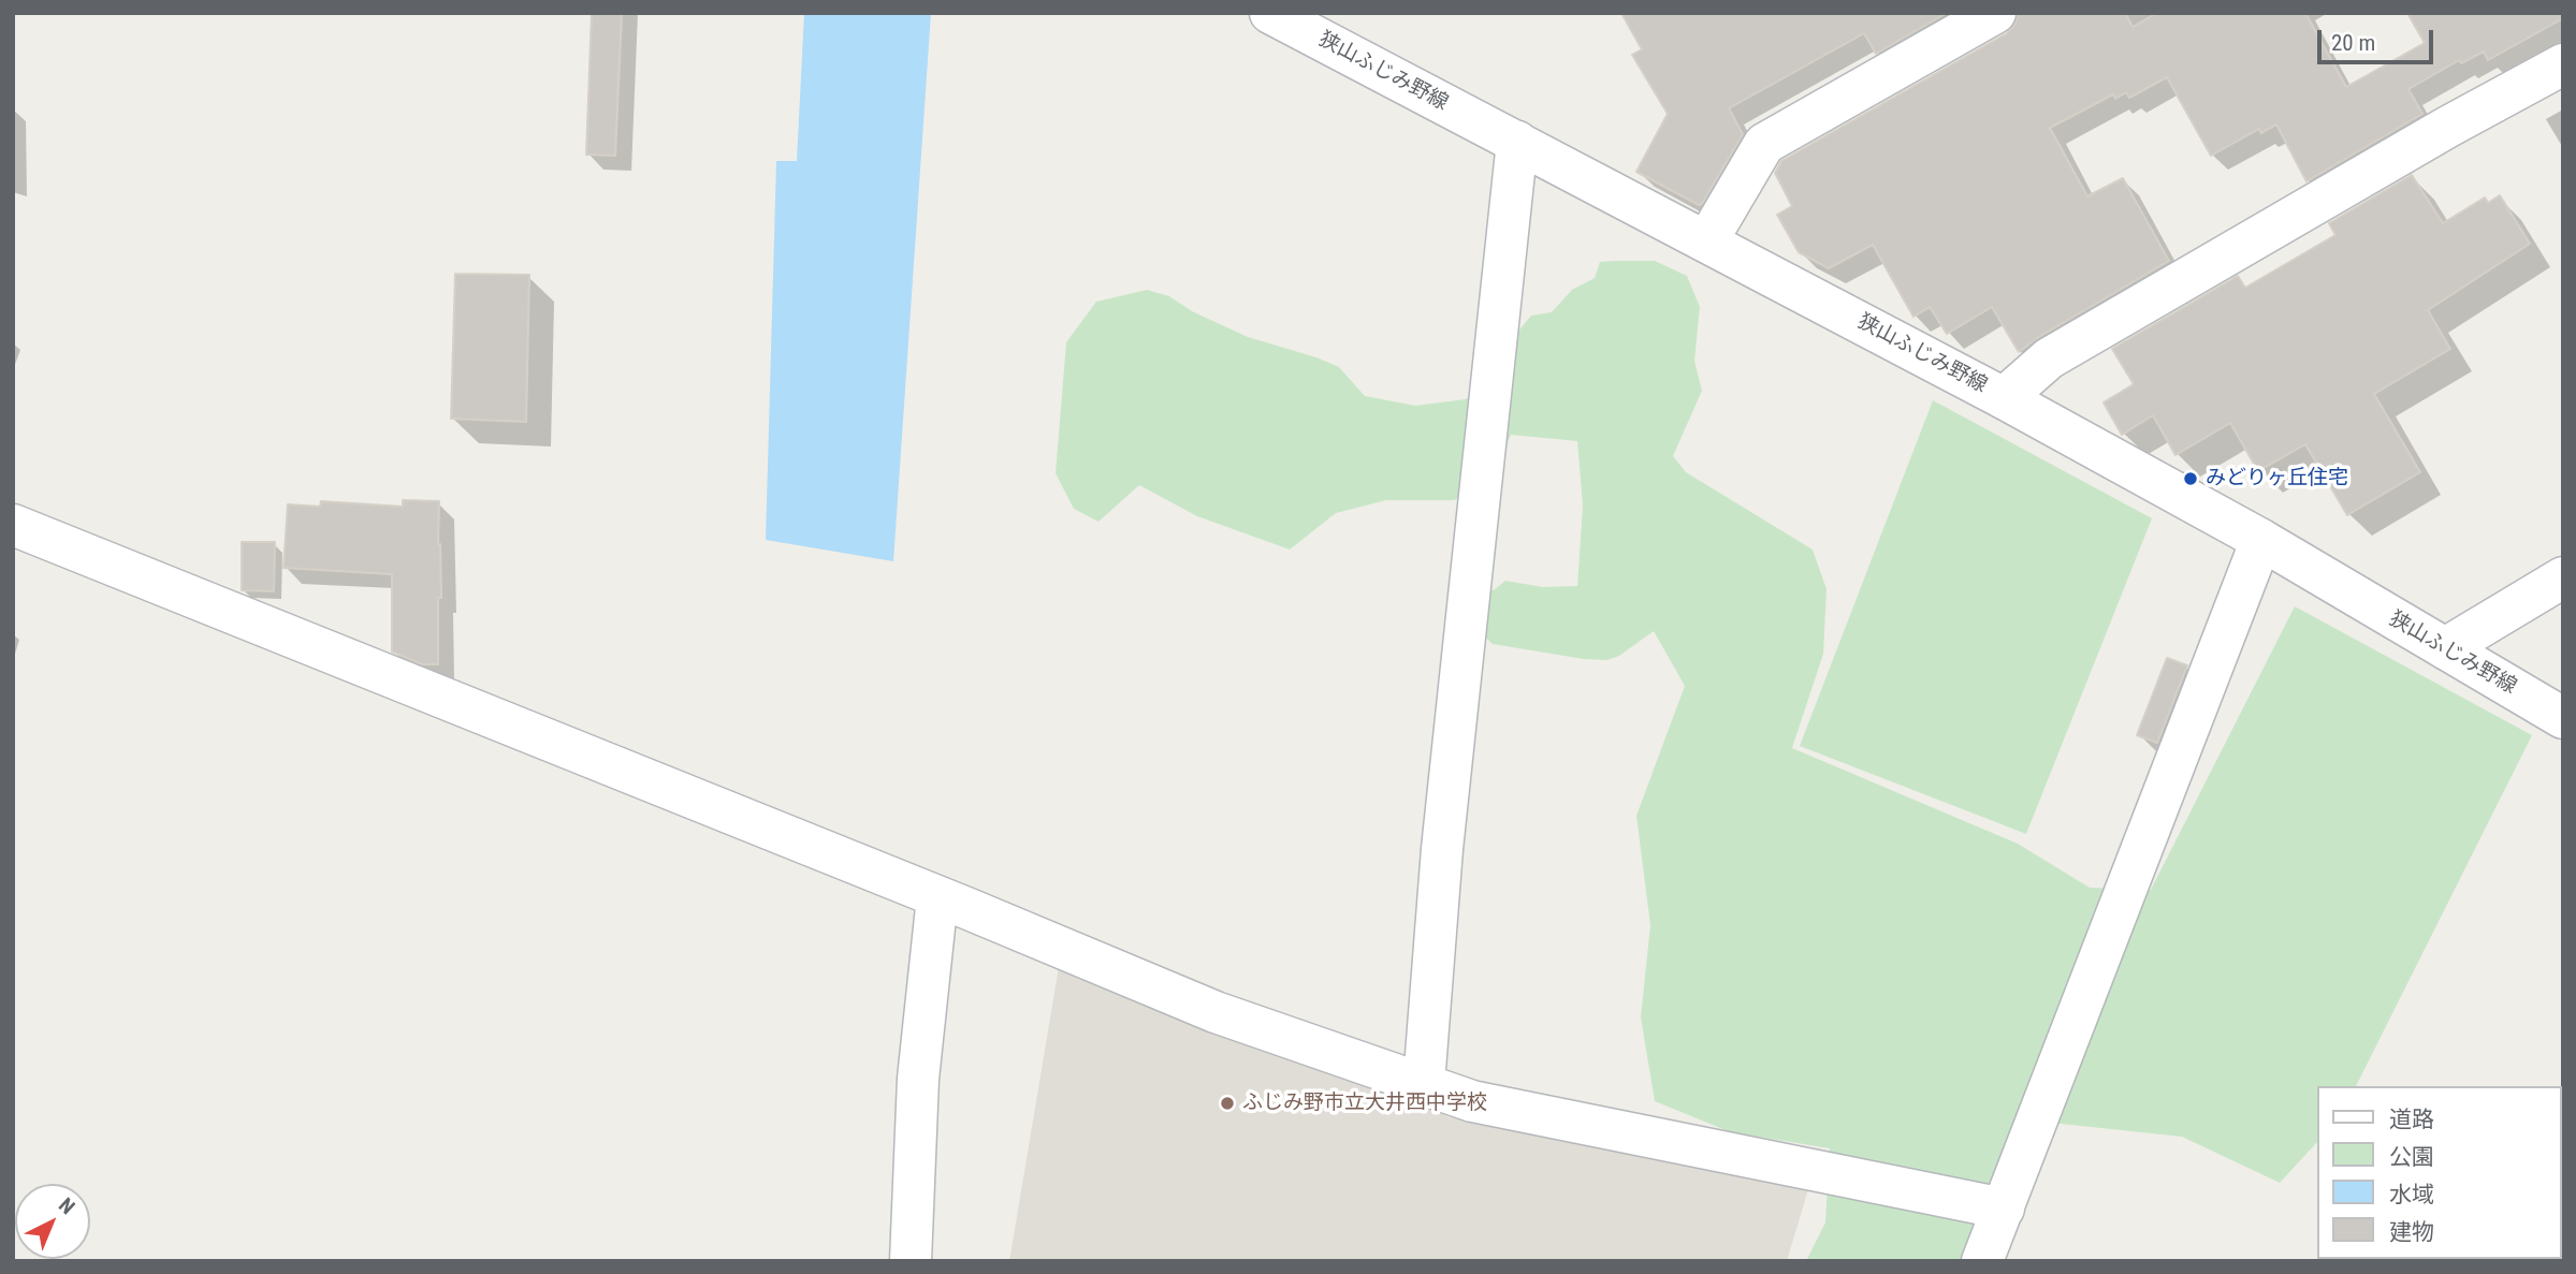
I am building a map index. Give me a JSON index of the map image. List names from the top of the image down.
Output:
{
  "streets": {
    "street": ["狭山ふじみ野線"]
  },
  "places": ["みどりヶ丘住宅", "ふじみ野市立大井西中学校"],
  "legend": [
    "道路",
    "公園",
    "水域",
    "建物"
  ],
  "scale_bar": "20 m",
  "north": "top right"
}
